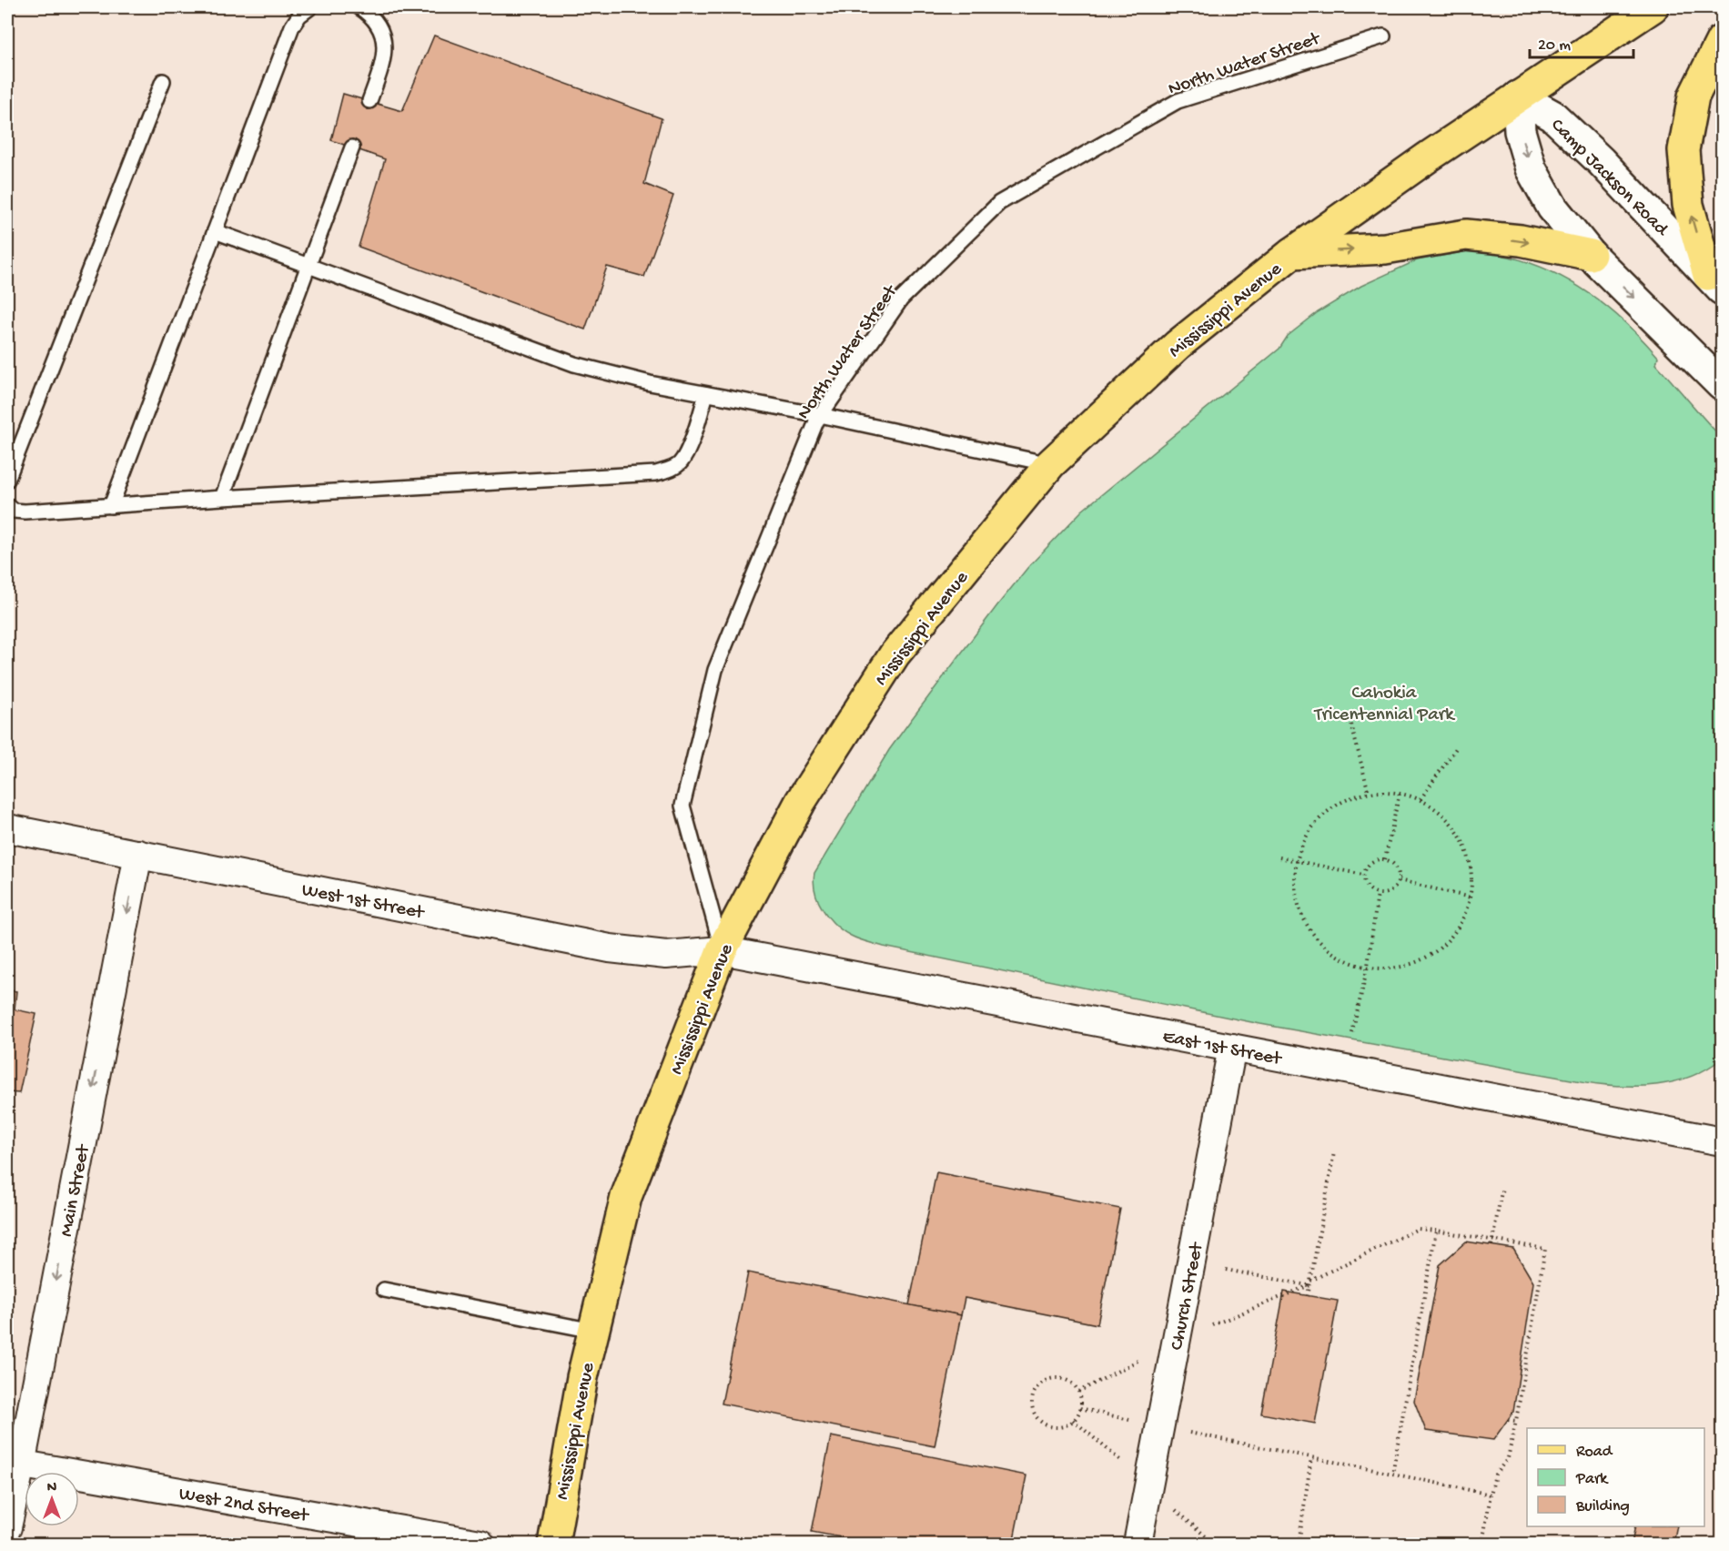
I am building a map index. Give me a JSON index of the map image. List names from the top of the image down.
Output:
{
  "streets": {
    "main road": ["Camp Jackson Road", "Mississippi Avenue"],
    "street": [
      "West 1st Street",
      "East 1st Street",
      "Main Street",
      "Church Street",
      "West 2nd Street"
    ],
    "lane": ["North Water Street"]
  },
  "crossings": [
    ["North Water Street", "Mississippi Avenue"],
    ["North Water Street", "West 1st Street"],
    ["North Water Street", "East 1st Street"],
    ["Camp Jackson Road", "Mississippi Avenue"],
    ["Mississippi Avenue", "West 1st Street"],
    ["Mississippi Avenue", "East 1st Street"],
    ["West 1st Street", "East 1st Street"],
    ["West 1st Street", "Main Street"],
    ["East 1st Street", "Church Street"],
    ["Main Street", "West 2nd Street"]
  ],
  "one_way": ["Main Street"],
  "parks": ["Cahokia Tricentennial Park"],
  "legend": ["Road", "Park", "Building"],
  "scale_bar": "20 m",
  "north": "top"
}
